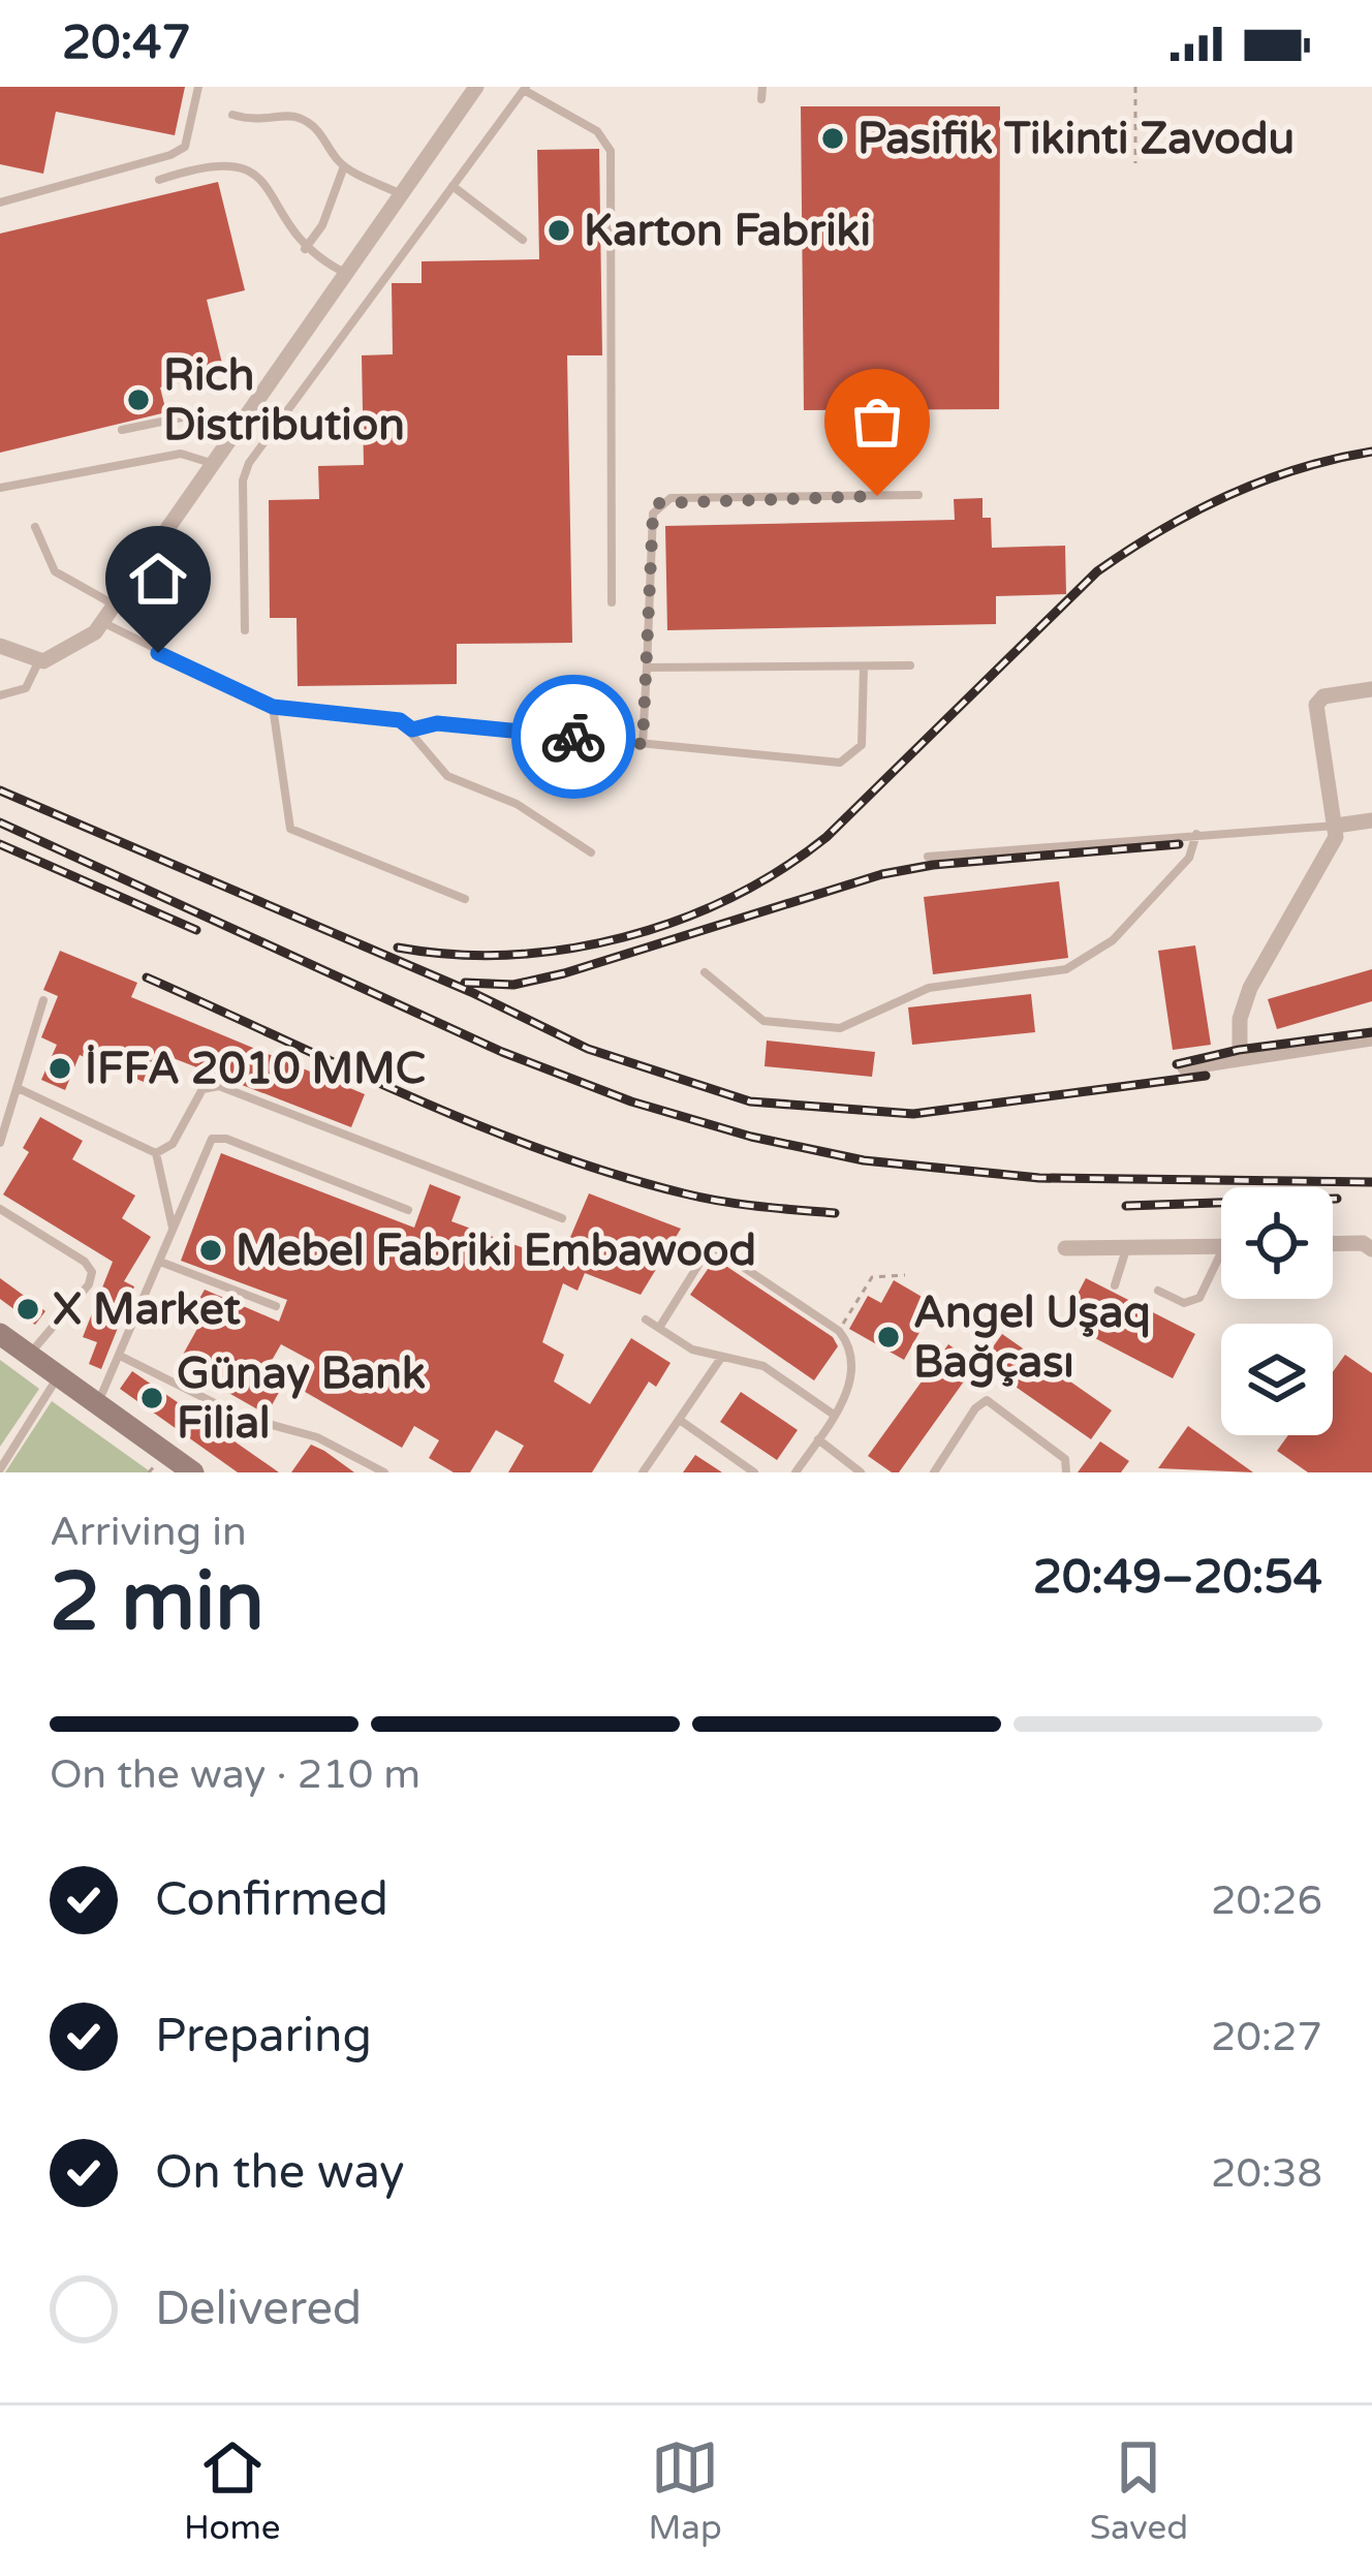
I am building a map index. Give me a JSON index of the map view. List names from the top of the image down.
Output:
{
  "places": [
    "Pasifik Tikinti Zavodu",
    "Karton Fabriki",
    "Rich Distribution",
    "İFFA 2010 MMC",
    "Mebel Fabriki Embawood",
    "X Market",
    "Angel Uşaq Bağçası",
    "Günay Bank Filial"
  ],
  "page": {
    "status": "20:47",
    "heading": ["2 min", "Arriving in", "20:49–20:54"],
    "bar": "On the way · 210 m",
    "list": [
      ["Confirmed", "20:26"],
      ["Preparing", "20:27"],
      ["On the way", "20:38"],
      "Delivered"
    ],
    "tabs": ["Home", "Map", "Saved"]
  }
}
